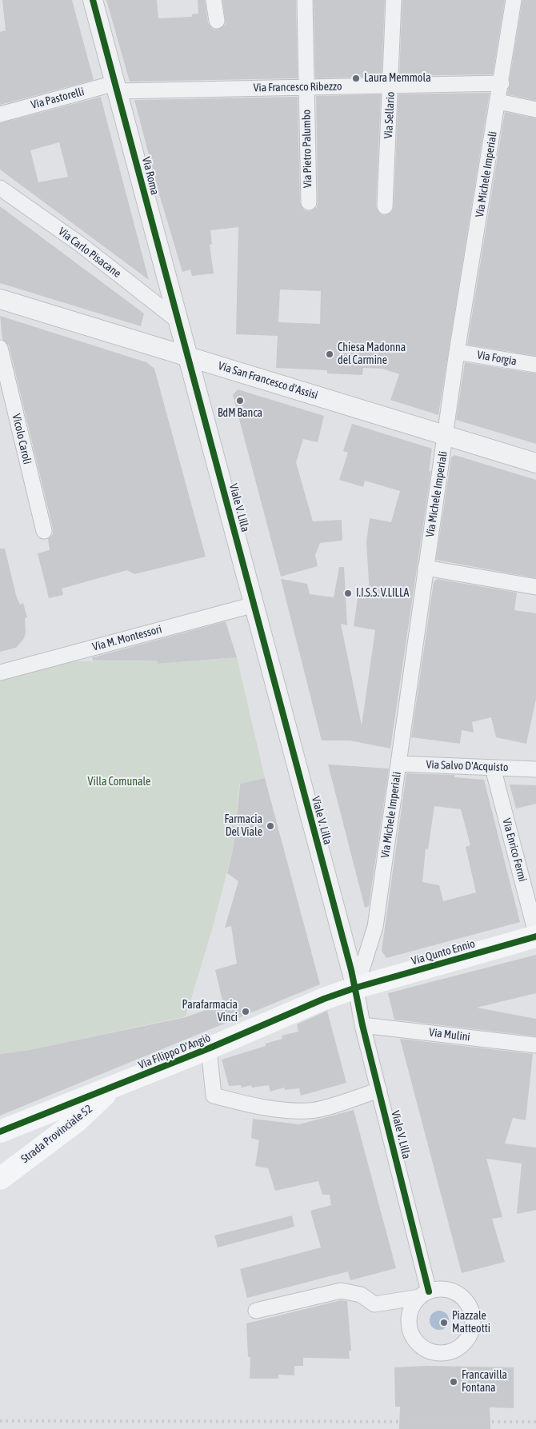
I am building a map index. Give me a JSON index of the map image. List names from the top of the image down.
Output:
{
  "streets": {
    "main road": ["Via Qunto Ennio", "Via Filippo D'Angiò", "Strada Provinciale 52"],
    "street": [
      "Via Francesco Ribezzo",
      "Via Pastorelli",
      "Via Sellario",
      "Via Pietro Palumbo",
      "Via Michele Imperiali",
      "Via Roma",
      "Via Carlo Pisacane",
      "Via Forgia",
      "Via San Francesco d'Assisi",
      "Vicolo Caroli",
      "Viale V. Lilla",
      "Via M. Montessori",
      "Via Salvo D'Acquisto",
      "Via Enrico Fermi",
      "Via Mulini"
    ]
  },
  "crossings": [
    ["Via Francesco Ribezzo", "Via Pastorelli"],
    ["Via Francesco Ribezzo", "Via Sellario"],
    ["Via Francesco Ribezzo", "Via Pietro Palumbo"],
    ["Via Francesco Ribezzo", "Via Michele Imperiali"],
    ["Via Francesco Ribezzo", "Via Roma"],
    ["Via Pastorelli", "Via Roma"],
    ["Via Michele Imperiali", "Via Forgia"],
    ["Via Michele Imperiali", "Via San Francesco d'Assisi"],
    ["Via Michele Imperiali", "Viale V. Lilla"],
    ["Via Michele Imperiali", "Via Salvo D'Acquisto"],
    ["Via Michele Imperiali", "Via Qunto Ennio"],
    ["Via Michele Imperiali", "Via Filippo D'Angiò"],
    ["Via Roma", "Via Carlo Pisacane"],
    ["Via Roma", "Via San Francesco d'Assisi"],
    ["Via Roma", "Viale V. Lilla"],
    ["Via San Francesco d'Assisi", "Viale V. Lilla"],
    ["Viale V. Lilla", "Via M. Montessori"],
    ["Viale V. Lilla", "Via Qunto Ennio"],
    ["Viale V. Lilla", "Via Mulini"],
    ["Viale V. Lilla", "Via Filippo D'Angiò"],
    ["Via Salvo D'Acquisto", "Via Enrico Fermi"],
    ["Via Qunto Ennio", "Via Filippo D'Angiò"],
    ["Via Filippo D'Angiò", "Strada Provinciale 52"]
  ],
  "parks": ["Villa Comunale"],
  "places": [
    "Laura Memmola",
    "Chiesa Madonna del Carmine",
    "BdM Banca",
    "I.I.S.S. V.LILLA",
    "Farmacia Del Viale",
    "Parafarmacia Vinci",
    "Piazzale Matteotti",
    "Francavilla Fontana"
  ]
}
